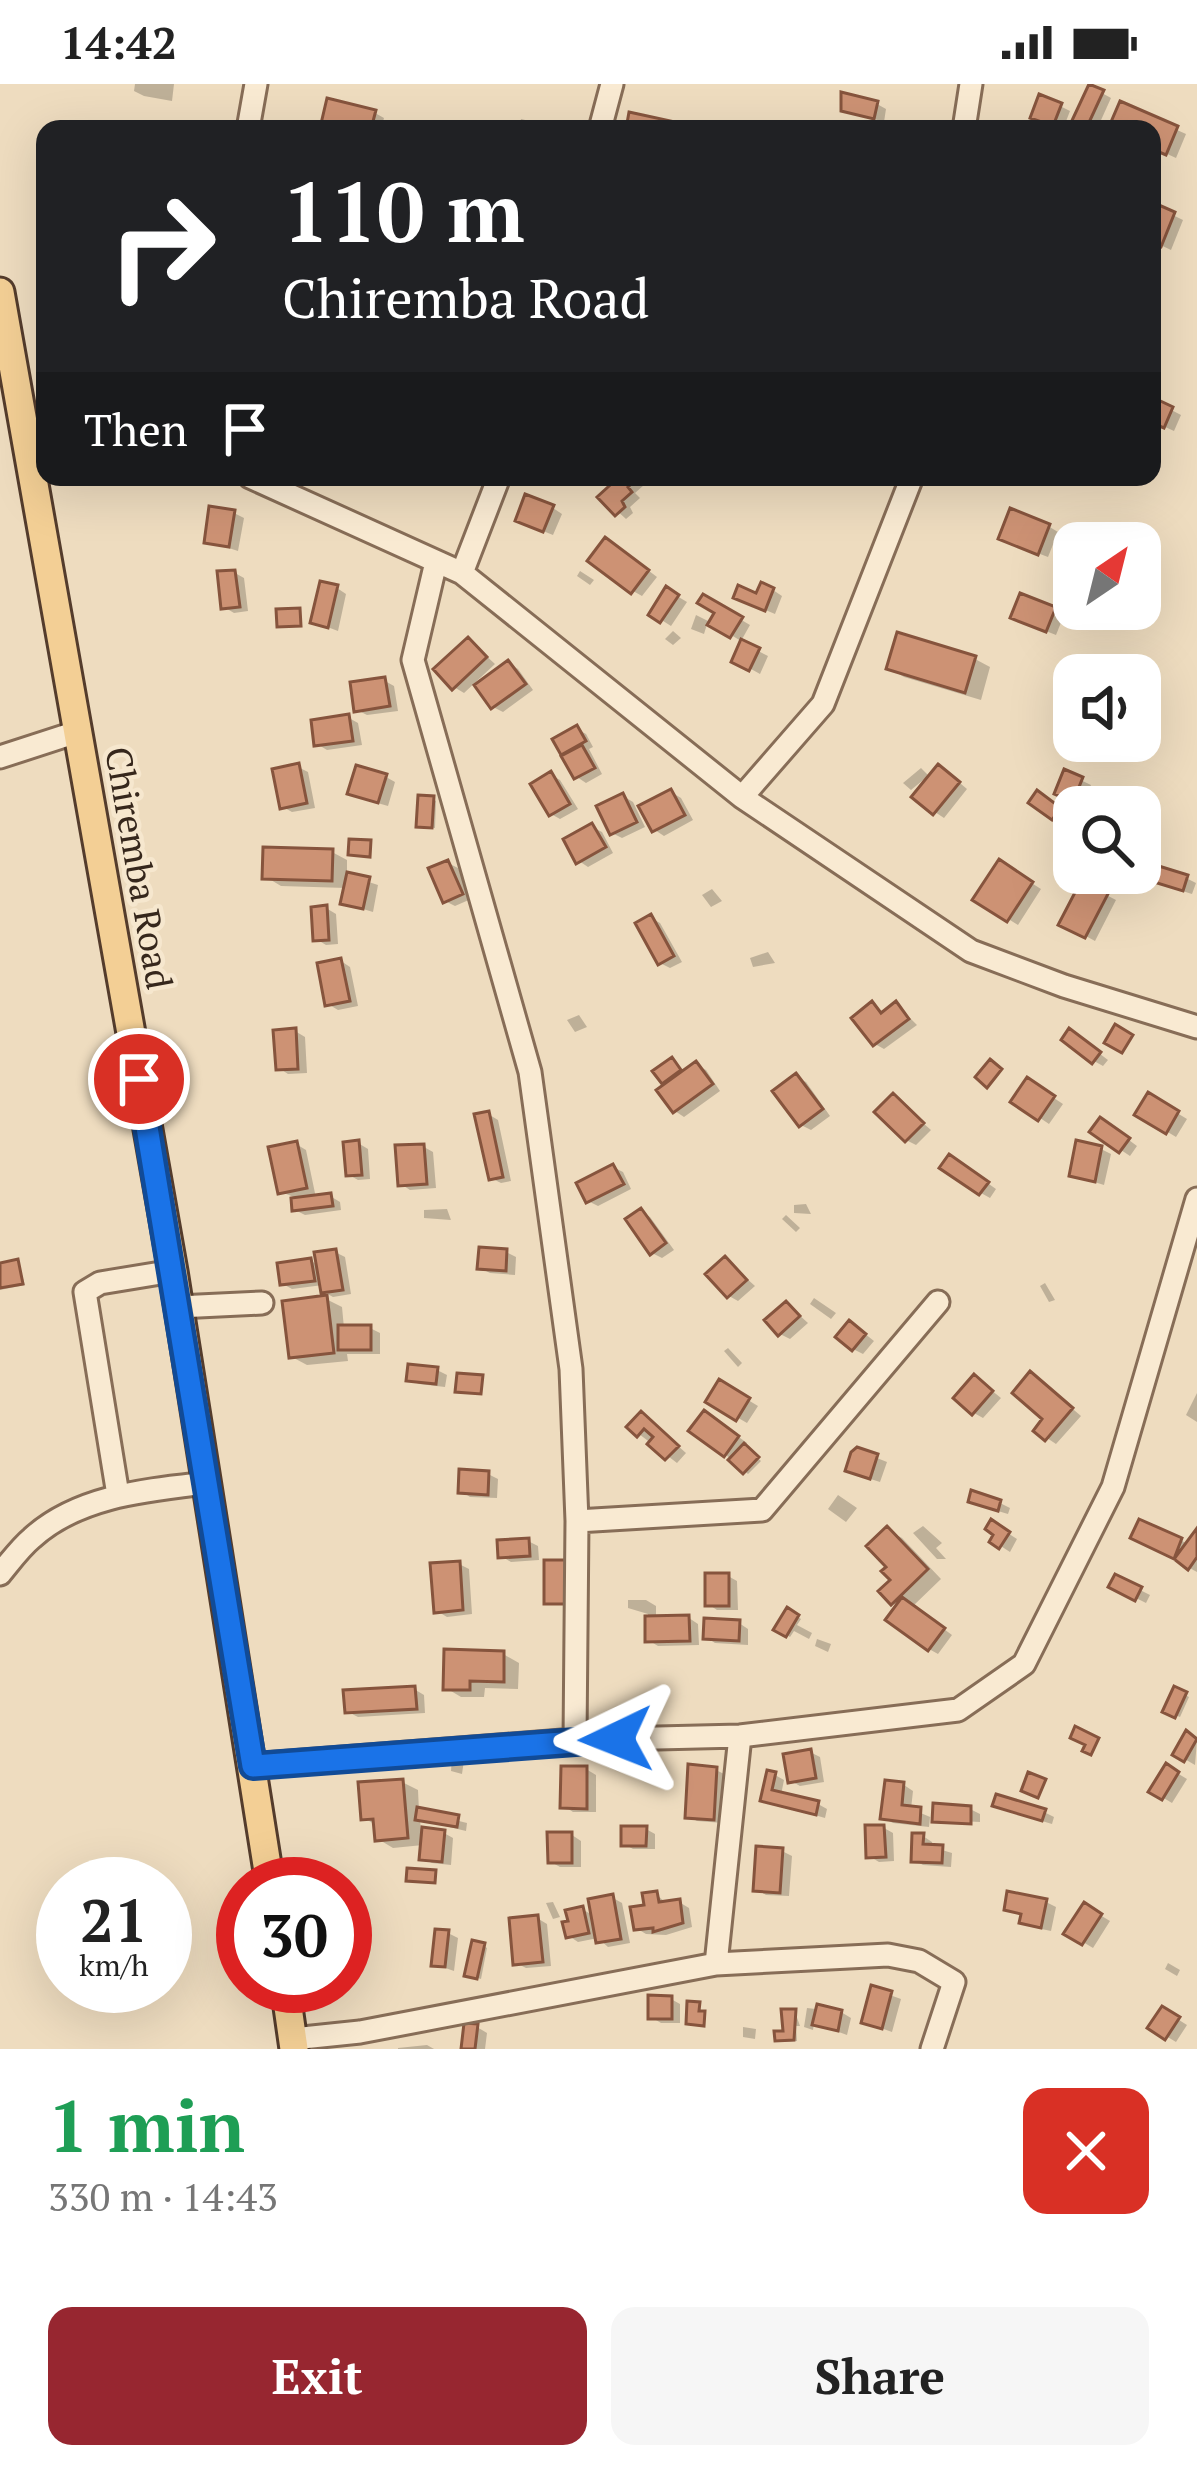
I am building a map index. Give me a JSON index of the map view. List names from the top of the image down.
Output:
{
  "streets": {
    "main road": ["Chiremba Road"]
  },
  "north": "top right",
  "page": {
    "status": "14:42",
    "turn": ["110 m", "Chiremba Road"],
    "then": "Then",
    "speed": "21 km/h",
    "limit": "30",
    "heading": ["1 min", "330 m · 14:43"],
    "buttons": ["Exit", "Share"]
  }
}
